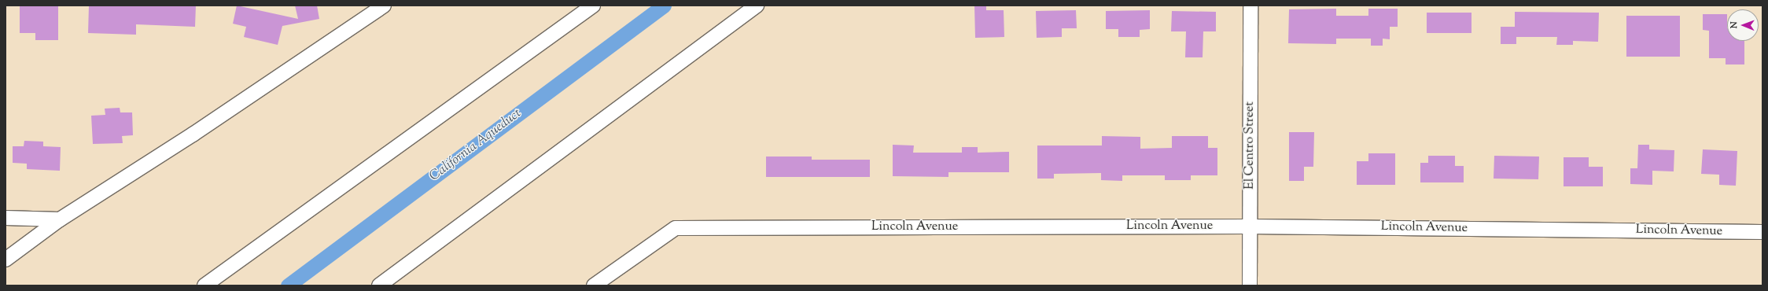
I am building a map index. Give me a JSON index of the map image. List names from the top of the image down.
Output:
{
  "streets": {
    "street": ["El Centro Street", "Lincoln Avenue"]
  },
  "crossings": [
    ["El Centro Street", "Lincoln Avenue"]
  ],
  "water": ["California Aqueduct"],
  "north": "left"
}
